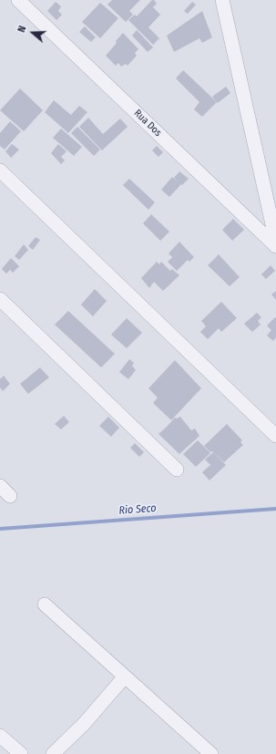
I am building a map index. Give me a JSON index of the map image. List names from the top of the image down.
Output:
{
  "streets": {
    "street": ["Rua Dos"]
  },
  "water": ["Rio Seco"],
  "north": "left"
}
